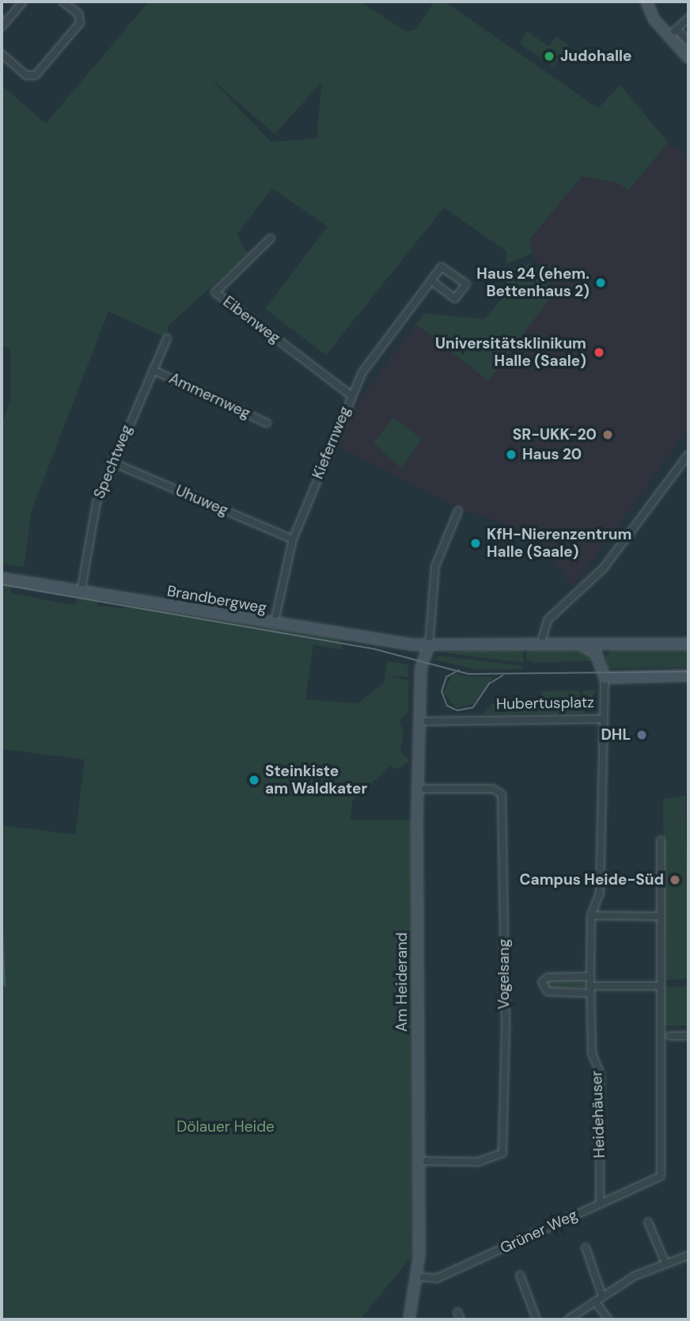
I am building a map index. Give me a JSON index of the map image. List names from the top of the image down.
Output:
{
  "streets": {
    "main road": ["Brandbergweg", "Hubertusplatz", "Am Heiderand"],
    "street": [
      "Eibenweg",
      "Ammernweg",
      "Kiefernweg",
      "Spechtweg",
      "Uhuweg",
      "Vogelsang",
      "Heidehäuser",
      "Grüner Weg"
    ]
  },
  "crossings": [
    ["Eibenweg", "Kiefernweg"],
    ["Ammernweg", "Spechtweg"],
    ["Kiefernweg", "Uhuweg"],
    ["Kiefernweg", "Brandbergweg"],
    ["Spechtweg", "Uhuweg"],
    ["Spechtweg", "Brandbergweg"],
    ["Brandbergweg", "Am Heiderand"],
    ["Hubertusplatz", "Am Heiderand"],
    ["Hubertusplatz", "Heidehäuser"],
    ["Vogelsang", "Am Heiderand"],
    ["Am Heiderand", "Grüner Weg"],
    ["Heidehäuser", "Grüner Weg"]
  ],
  "parks": ["Dölauer Heide"],
  "places": [
    "Judohalle",
    "Haus 24 (ehem. Bettenhaus 2)",
    "Universitätsklinikum Halle (Saale)",
    "SR-UKK-20",
    "Haus 20",
    "KfH-Nierenzentrum Halle (Saale)",
    "DHL",
    "Steinkiste am Waldkater",
    "Campus Heide-Süd"
  ]
}
